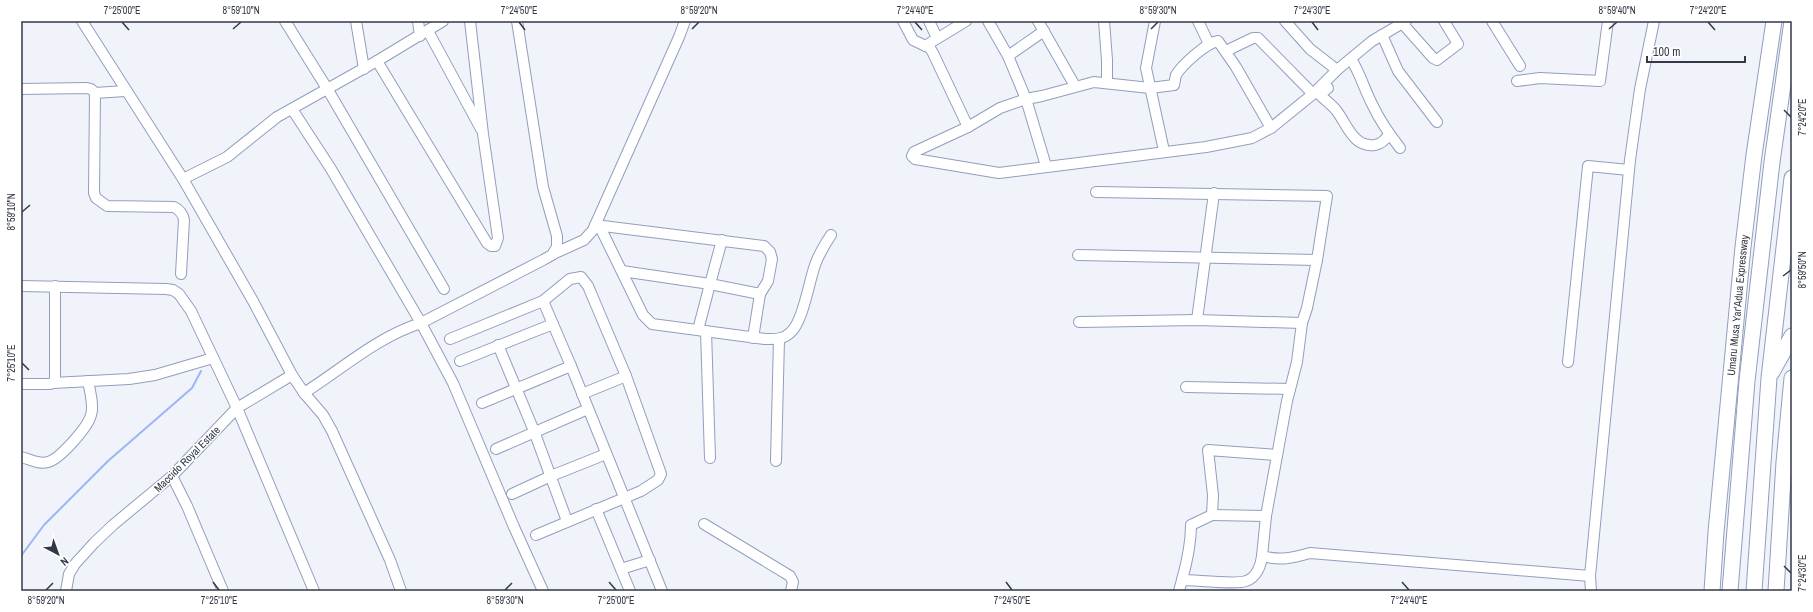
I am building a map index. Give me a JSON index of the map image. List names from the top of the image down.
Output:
{
  "streets": {
    "highway": ["Umaru Musa Yar'Adua Expressway"],
    "street": ["Maccido Royal Estate"]
  },
  "scale_bar": "100 m",
  "north": "bottom right",
  "coordinates": [
    "7°25'00\"E",
    "8°59'10\"N",
    "7°24'50\"E",
    "8°59'20\"N",
    "7°24'40\"E",
    "8°59'30\"N",
    "7°24'30\"E",
    "8°59'40\"N",
    "7°24'20\"E",
    "8°59'50\"N",
    "7°25'10\"E"
  ]
}
